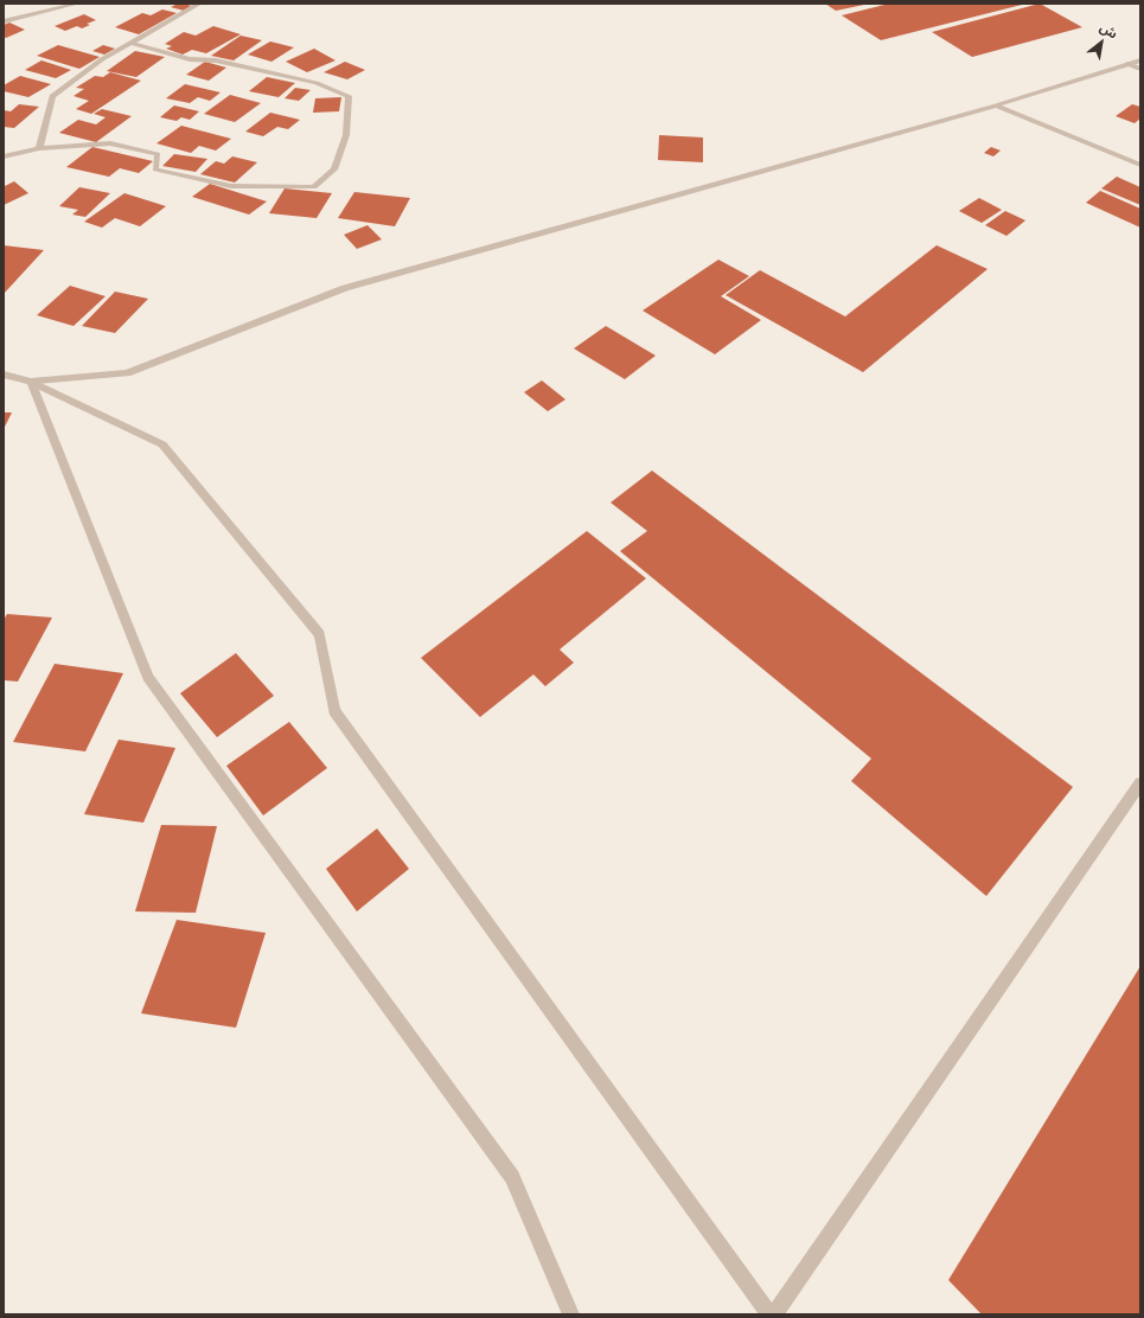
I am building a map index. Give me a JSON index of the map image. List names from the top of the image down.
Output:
{
  "north": "top right"
}
